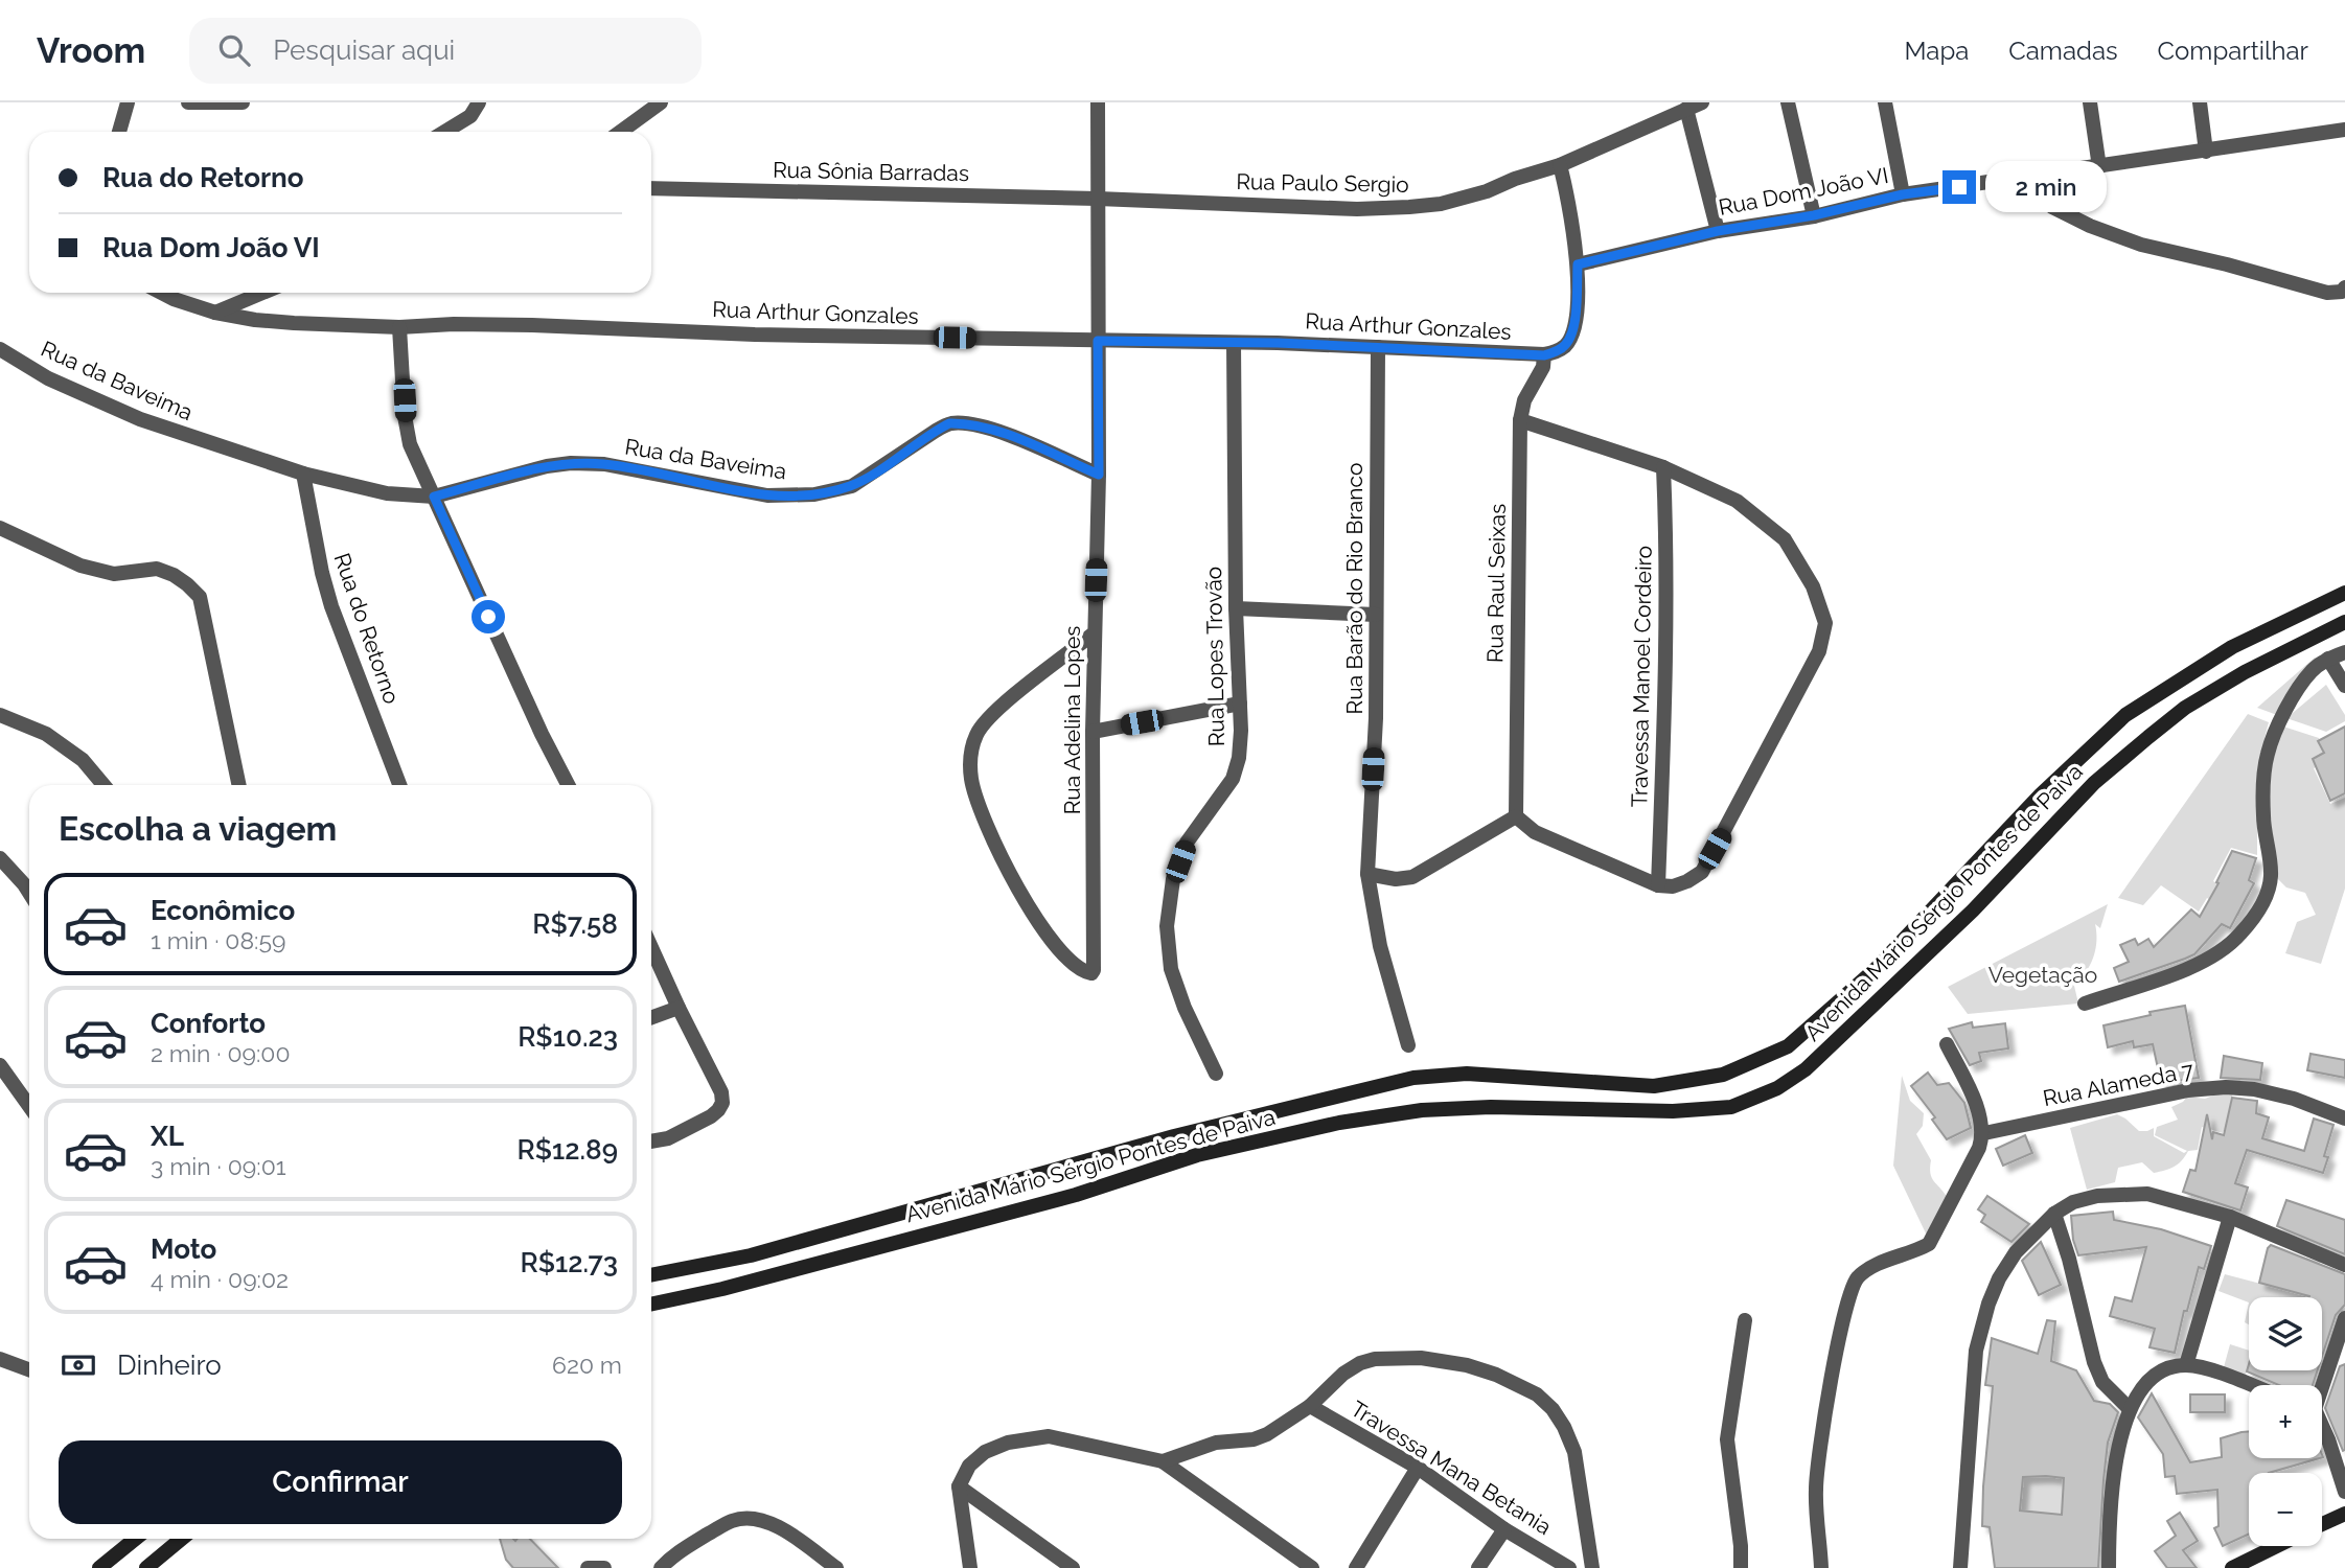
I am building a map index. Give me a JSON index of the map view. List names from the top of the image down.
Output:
{
  "streets": {
    "main road": ["Avenida Mário Sérgio Pontes de Paiva"],
    "street": [
      "Rua Sônia Barradas",
      "Rua Paulo Sergio",
      "Rua Dom João VI",
      "Rua Arthur Gonzales",
      "Rua da Baveima",
      "Rua Raul Seixas",
      "Rua Barão do Rio Branco",
      "Rua do Retorno",
      "Rua Lopes Trovão",
      "Travessa Manoel Cordeiro",
      "Rua Adelina Lopes",
      "Rua Alameda 7",
      "Travessa Mana Betania"
    ]
  },
  "crossings": [
    ["Rua Sônia Barradas", "Rua Paulo Sergio"],
    ["Rua Sônia Barradas", "Rua Adelina Lopes"],
    ["Rua Paulo Sergio", "Rua Adelina Lopes"],
    ["Rua Arthur Gonzales", "Rua Raul Seixas"],
    ["Rua Arthur Gonzales", "Rua Barão do Rio Branco"],
    ["Rua Arthur Gonzales", "Rua Lopes Trovão"],
    ["Rua Arthur Gonzales", "Rua Adelina Lopes"],
    ["Rua da Baveima", "Rua do Retorno"],
    ["Rua da Baveima", "Rua Adelina Lopes"]
  ],
  "parks": ["Vegetação"],
  "page": {
    "header": "Vroom",
    "search": "Pesquisar aqui",
    "nav": ["Mapa", "Camadas", "Compartilhar"],
    "banner": ["Rua do Retorno", "Rua Dom João VI"],
    "bubble": "2 min",
    "heading": "Escolha a viagem",
    "list": [
      {
        "name": "Econômico",
        "note": "1 min · 08:59",
        "value": "R$7.58"
      },
      {
        "name": "Conforto",
        "note": "2 min · 09:00",
        "value": "R$10.23"
      },
      {
        "name": "XL",
        "note": "3 min · 09:01",
        "value": "R$12.89"
      },
      {
        "name": "Moto",
        "note": "4 min · 09:02",
        "value": "R$12.73"
      }
    ],
    "map_buttons": ["+", "−"],
    "pay": ["Dinheiro", "620 m"],
    "buttons": "Confirmar"
  }
}
